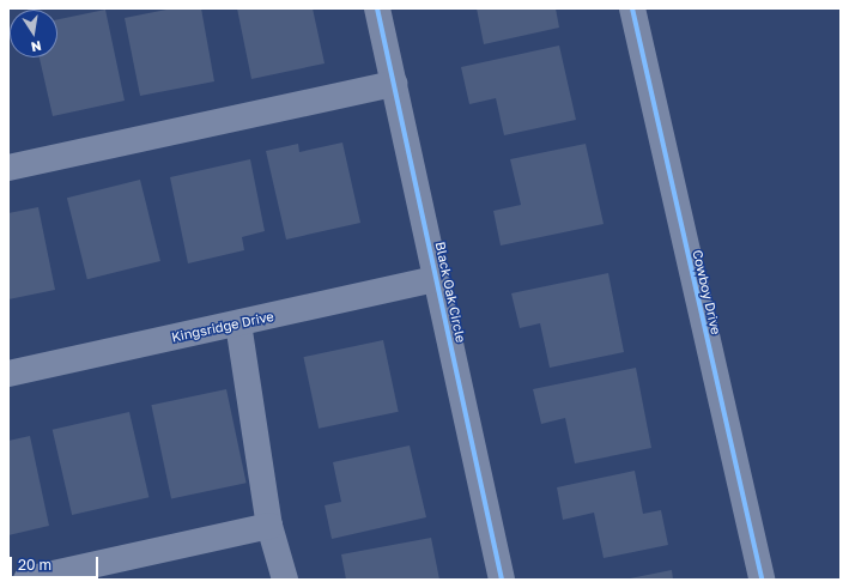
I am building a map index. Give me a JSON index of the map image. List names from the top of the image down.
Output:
{
  "streets": {
    "street": ["Black Oak Circle", "Cowboy Drive", "Kingsridge Drive"]
  },
  "crossings": [
    ["Black Oak Circle", "Kingsridge Drive"]
  ],
  "scale_bar": "20 m",
  "north": "bottom"
}
